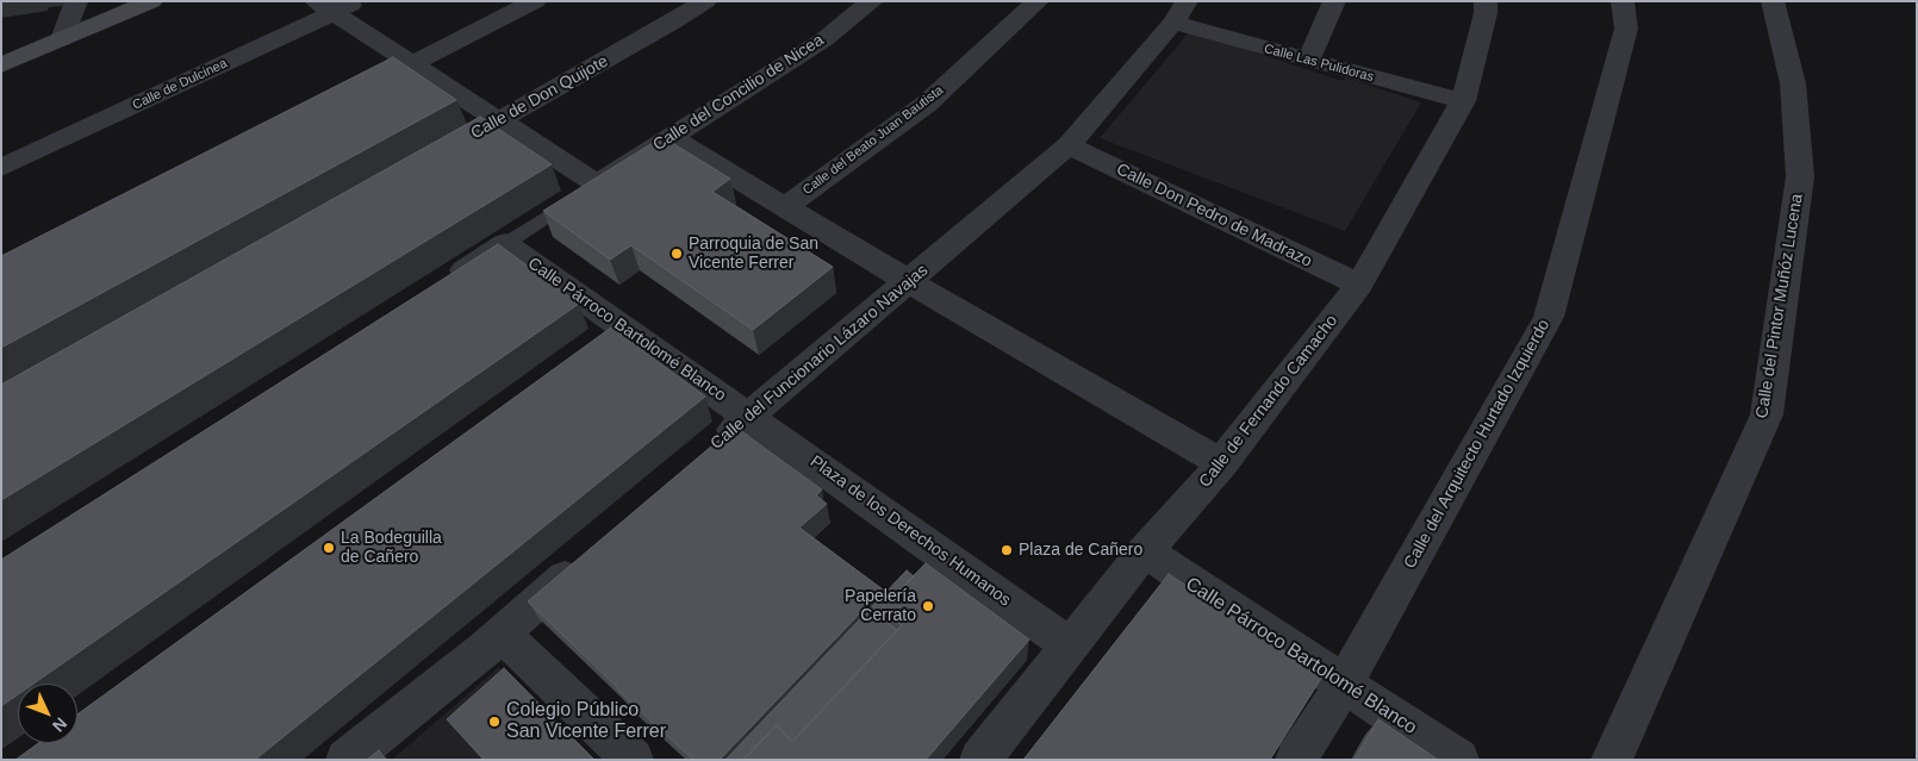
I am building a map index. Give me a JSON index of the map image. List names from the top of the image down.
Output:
{
  "streets": {
    "street": [
      "Calle Las Pulidoras",
      "Calle de Dulcinea",
      "Calle del Concilio de Nicea",
      "Calle de Don Quijote",
      "Calle del Beato Juan Bautista",
      "Calle Don Pedro de Madrazo",
      "Calle del Pintor Muñóz Lucena",
      "Calle Párroco Bartolomé Blanco",
      "Calle del Funcionario Lázaro Navajas",
      "Calle de Fernando Camacho",
      "Calle del Arquitecto Hurtado Izquierdo",
      "Plaza de los Derechos Humanos"
    ]
  },
  "crossings": [
    ["Calle Las Pulidoras", "Calle del Funcionario Lázaro Navajas"],
    ["Calle Las Pulidoras", "Calle de Fernando Camacho"],
    ["Calle del Concilio de Nicea", "Calle Párroco Bartolomé Blanco"],
    ["Calle Don Pedro de Madrazo", "Calle del Funcionario Lázaro Navajas"],
    ["Calle Don Pedro de Madrazo", "Calle de Fernando Camacho"],
    ["Calle Párroco Bartolomé Blanco", "Calle del Funcionario Lázaro Navajas"],
    ["Calle Párroco Bartolomé Blanco", "Calle de Fernando Camacho"],
    ["Calle Párroco Bartolomé Blanco", "Calle del Arquitecto Hurtado Izquierdo"],
    ["Calle Párroco Bartolomé Blanco", "Plaza de los Derechos Humanos"],
    ["Calle del Funcionario Lázaro Navajas", "Plaza de los Derechos Humanos"],
    ["Calle de Fernando Camacho", "Plaza de los Derechos Humanos"]
  ],
  "places": [
    "Parroquia de San Vicente Ferrer",
    "La Bodeguilla de Cañero",
    "Plaza de Cañero",
    "Papelería Cerrato",
    "Colegio Público San Vicente Ferrer"
  ],
  "north": "bottom right"
}
